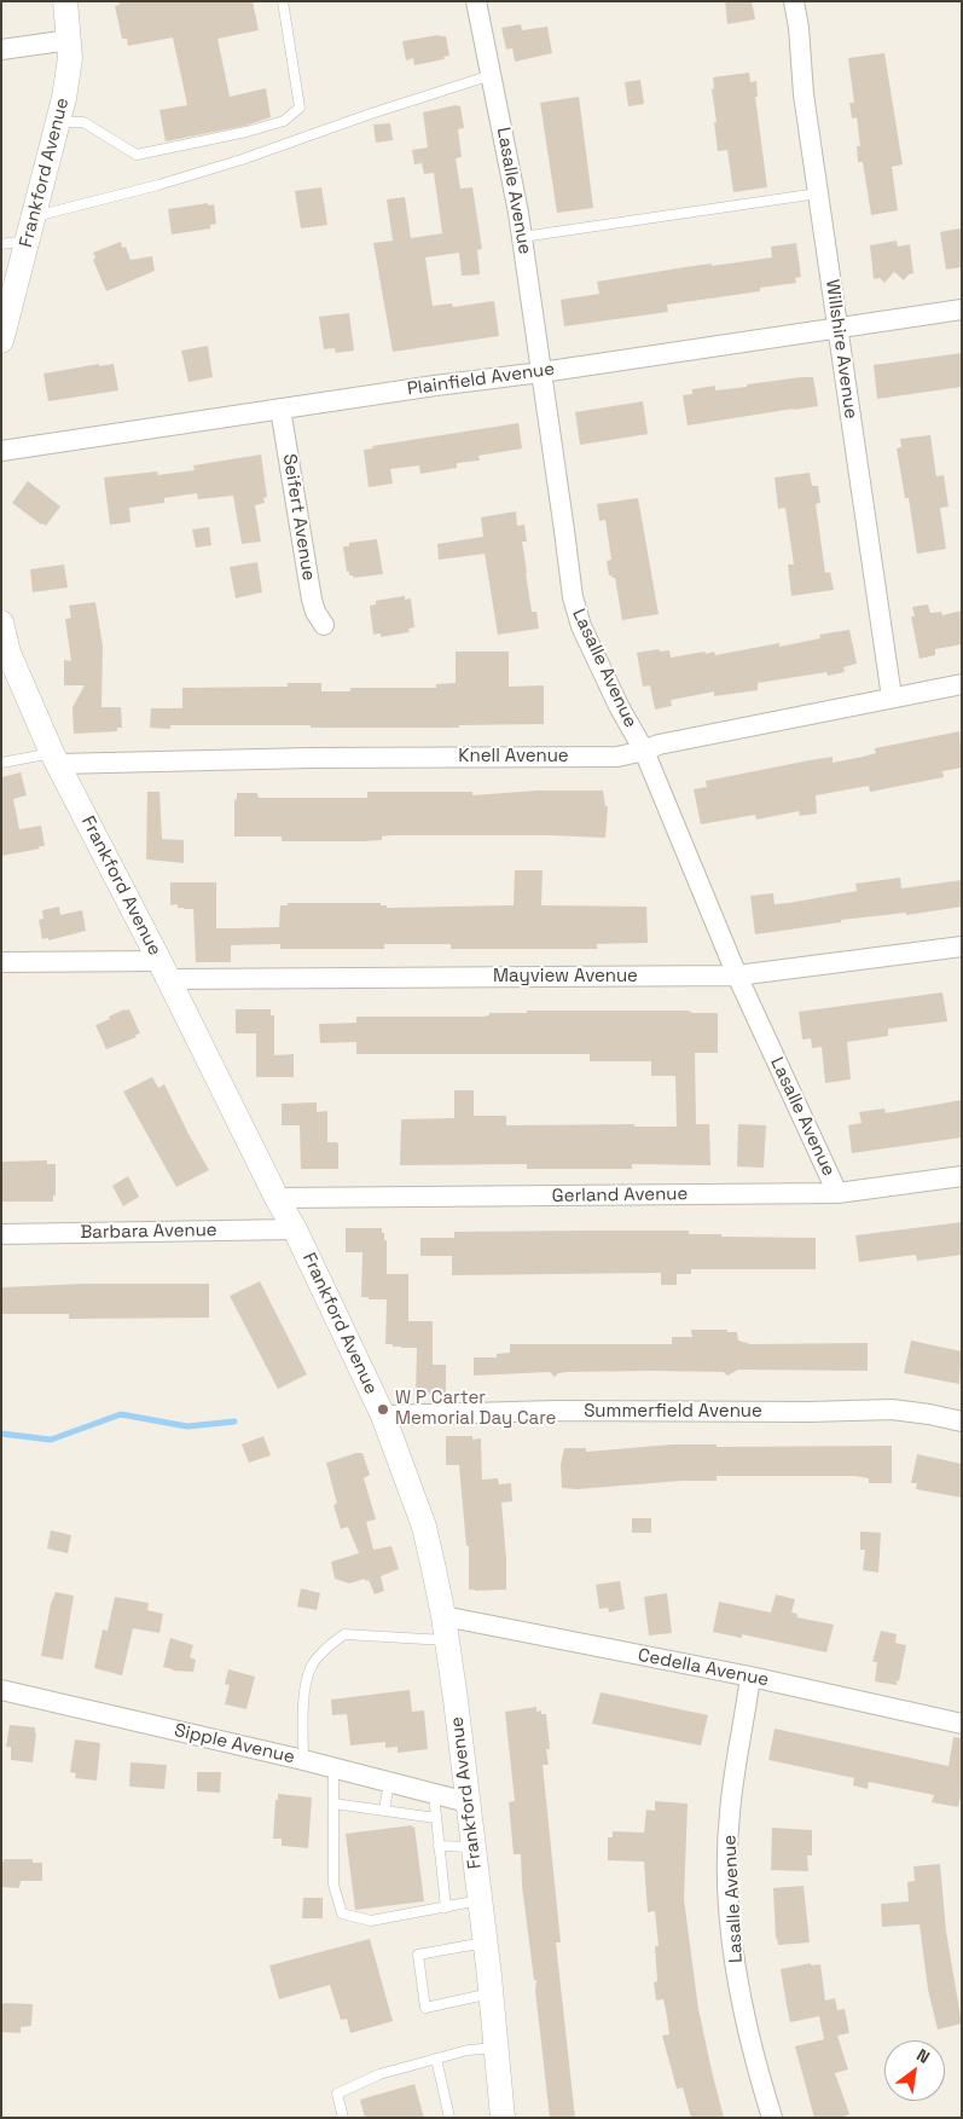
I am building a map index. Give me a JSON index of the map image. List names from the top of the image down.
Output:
{
  "streets": {
    "street": [
      "Frankford Avenue",
      "Lasalle Avenue",
      "Willshire Avenue",
      "Plainfield Avenue",
      "Seifert Avenue",
      "Knell Avenue",
      "Mayview Avenue",
      "Gerland Avenue",
      "Barbara Avenue",
      "Summerfield Avenue",
      "Cedella Avenue",
      "Sipple Avenue"
    ]
  },
  "crossings": [
    ["Frankford Avenue", "Knell Avenue"],
    ["Frankford Avenue", "Mayview Avenue"],
    ["Frankford Avenue", "Gerland Avenue"],
    ["Frankford Avenue", "Barbara Avenue"],
    ["Frankford Avenue", "Summerfield Avenue"],
    ["Frankford Avenue", "Cedella Avenue"],
    ["Frankford Avenue", "Sipple Avenue"],
    ["Lasalle Avenue", "Plainfield Avenue"],
    ["Lasalle Avenue", "Knell Avenue"],
    ["Lasalle Avenue", "Mayview Avenue"],
    ["Lasalle Avenue", "Gerland Avenue"],
    ["Lasalle Avenue", "Cedella Avenue"],
    ["Willshire Avenue", "Plainfield Avenue"],
    ["Willshire Avenue", "Knell Avenue"],
    ["Plainfield Avenue", "Seifert Avenue"]
  ],
  "places": ["W P Carter Memorial Day Care"],
  "north": "top right"
}
